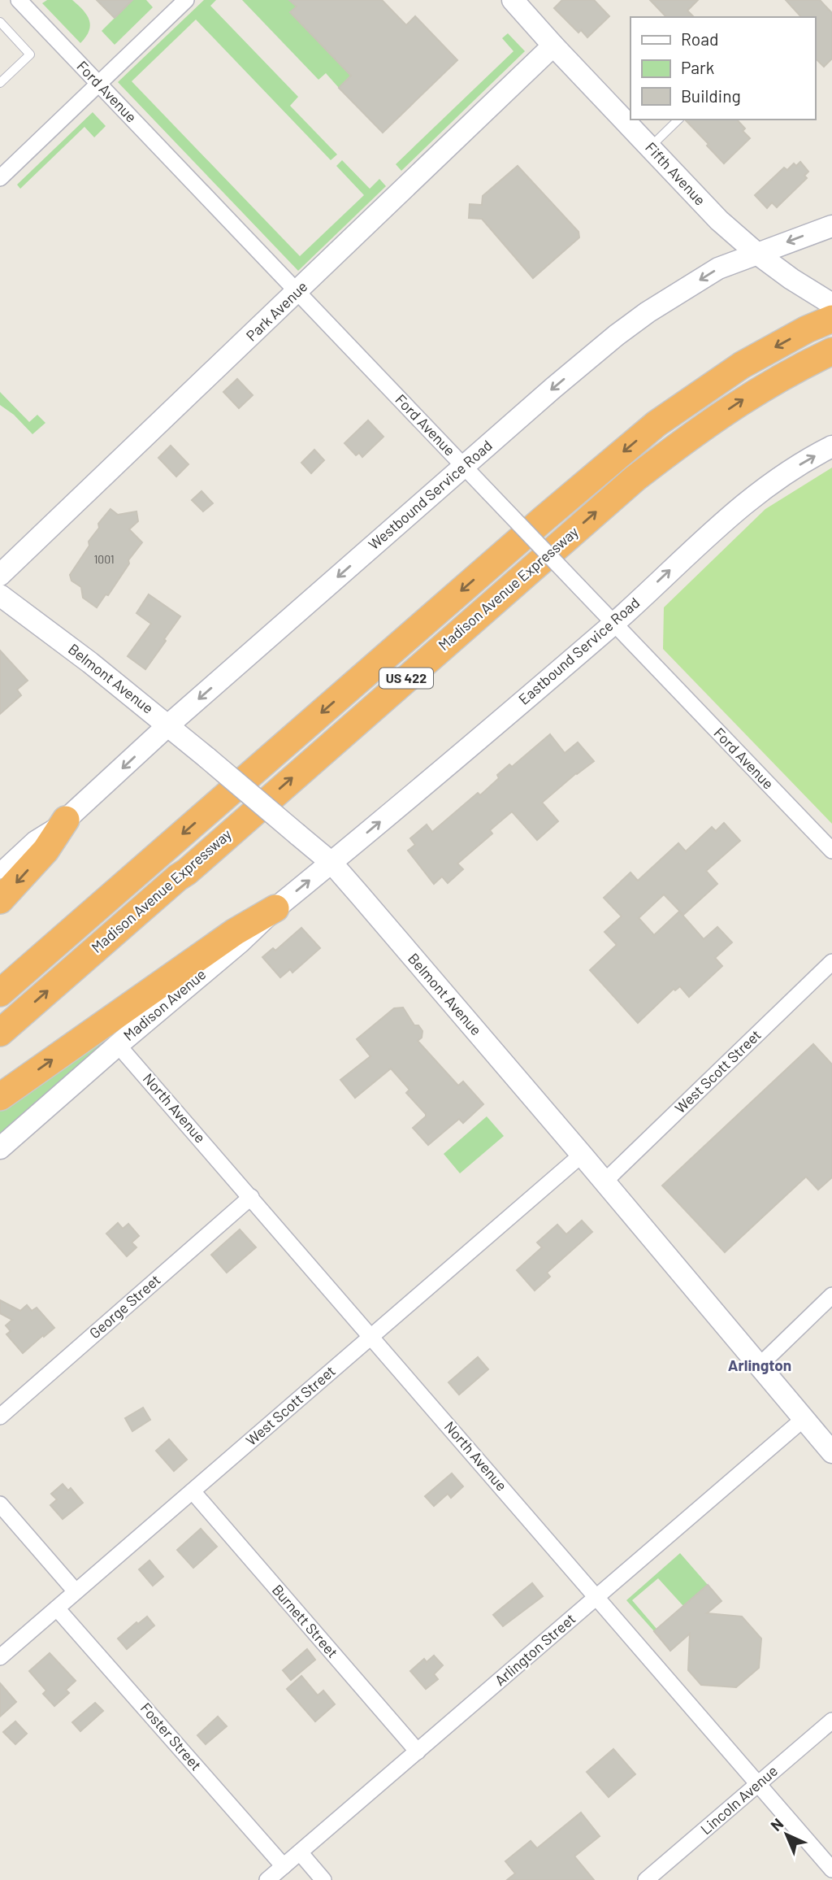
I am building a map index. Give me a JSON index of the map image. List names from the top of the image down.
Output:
{
  "streets": {
    "highway": ["Madison Avenue Expressway", "US 422"],
    "main road": [
      "Fifth Avenue",
      "Park Avenue",
      "Westbound Service Road",
      "Eastbound Service Road",
      "Belmont Avenue",
      "Madison Avenue"
    ],
    "street": [
      "Ford Avenue",
      "West Scott Street",
      "North Avenue",
      "George Street",
      "Burnett Street",
      "Arlington Street",
      "Foster Street",
      "Lincoln Avenue"
    ]
  },
  "crossings": [
    ["Ford Avenue", "Park Avenue"],
    ["Ford Avenue", "Westbound Service Road"],
    ["Ford Avenue", "Eastbound Service Road"],
    ["Fifth Avenue", "Park Avenue"],
    ["Fifth Avenue", "Westbound Service Road"],
    ["Westbound Service Road", "Belmont Avenue"],
    ["Eastbound Service Road", "Belmont Avenue"],
    ["Eastbound Service Road", "Madison Avenue"],
    ["Belmont Avenue", "Madison Avenue"],
    ["Belmont Avenue", "West Scott Street"],
    ["Belmont Avenue", "Arlington Street"],
    ["Madison Avenue", "North Avenue"],
    ["West Scott Street", "North Avenue"],
    ["West Scott Street", "Burnett Street"],
    ["West Scott Street", "Foster Street"],
    ["North Avenue", "George Street"],
    ["North Avenue", "Arlington Street"],
    ["North Avenue", "Lincoln Avenue"],
    ["Burnett Street", "Arlington Street"],
    ["Arlington Street", "Foster Street"]
  ],
  "one_way": ["Westbound Service Road", "Eastbound Service Road"],
  "districts": ["Arlington"],
  "house_numbers": ["1001"],
  "legend": ["Road", "Park", "Building"],
  "north": "top left"
}
